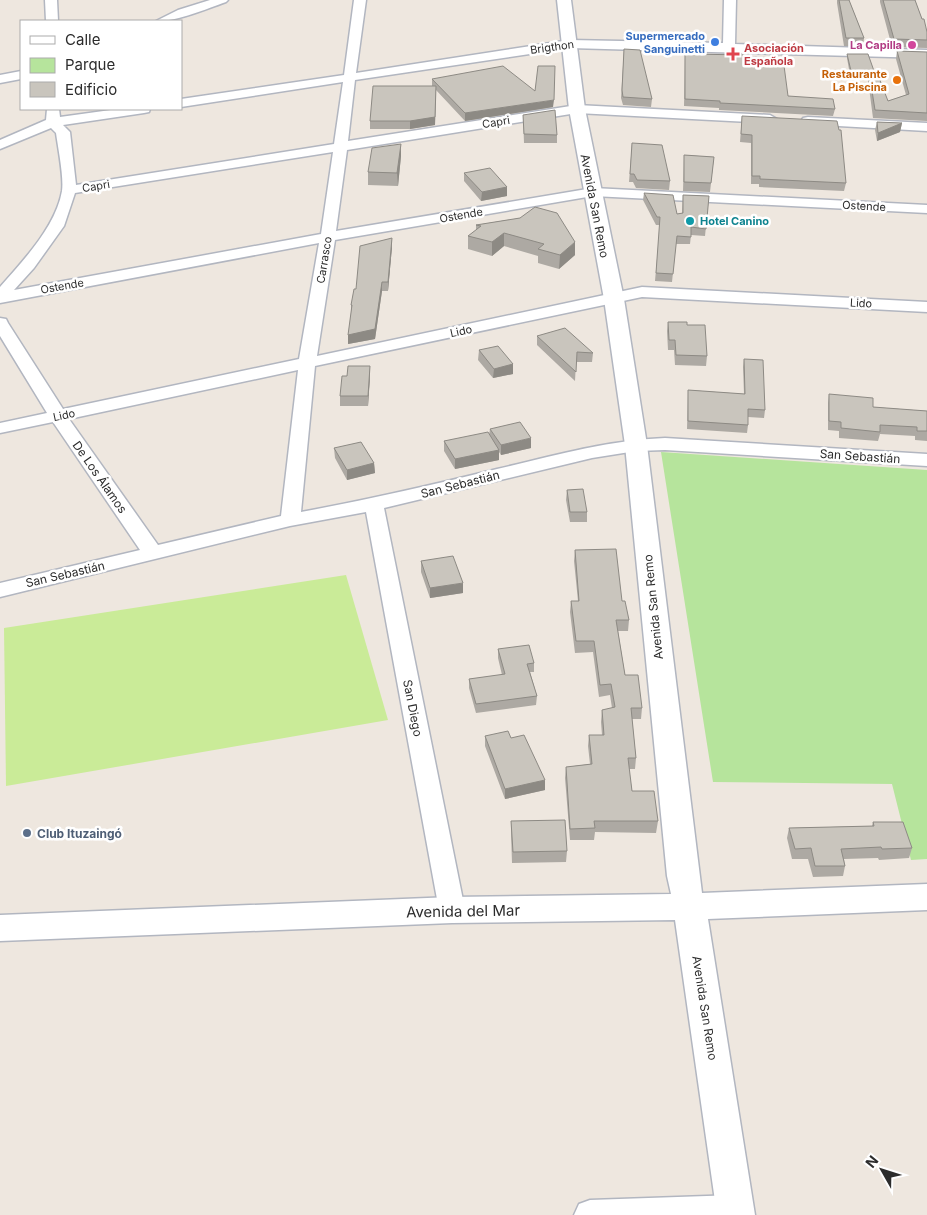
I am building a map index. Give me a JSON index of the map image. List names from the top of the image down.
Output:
{
  "streets": {
    "street": [
      "Brigthon",
      "Capri",
      "Avenida San Remo",
      "Ostende",
      "Carrasco",
      "Lido",
      "San Sebastián",
      "De Los Álamos",
      "San Diego",
      "Avenida del Mar"
    ]
  },
  "crossings": [
    ["Brigthon", "Avenida San Remo"],
    ["Brigthon", "Carrasco"],
    ["Capri", "Avenida San Remo"],
    ["Capri", "Carrasco"],
    ["Avenida San Remo", "Ostende"],
    ["Avenida San Remo", "Lido"],
    ["Avenida San Remo", "San Sebastián"],
    ["Avenida San Remo", "Avenida del Mar"],
    ["Ostende", "Carrasco"],
    ["Carrasco", "Lido"],
    ["Carrasco", "San Sebastián"],
    ["Lido", "De Los Álamos"],
    ["San Sebastián", "De Los Álamos"],
    ["San Sebastián", "San Diego"],
    ["San Diego", "Avenida del Mar"]
  ],
  "places": {
    "other": [
      "Supermercado Sanguinetti",
      "La Capilla",
      "Restaurante La Piscina",
      "Hotel Canino",
      "Club Ituzaingó"
    ],
    "health": ["Asociación Española"]
  },
  "legend": ["Calle", "Parque", "Edificio"],
  "north": "top left"
}
